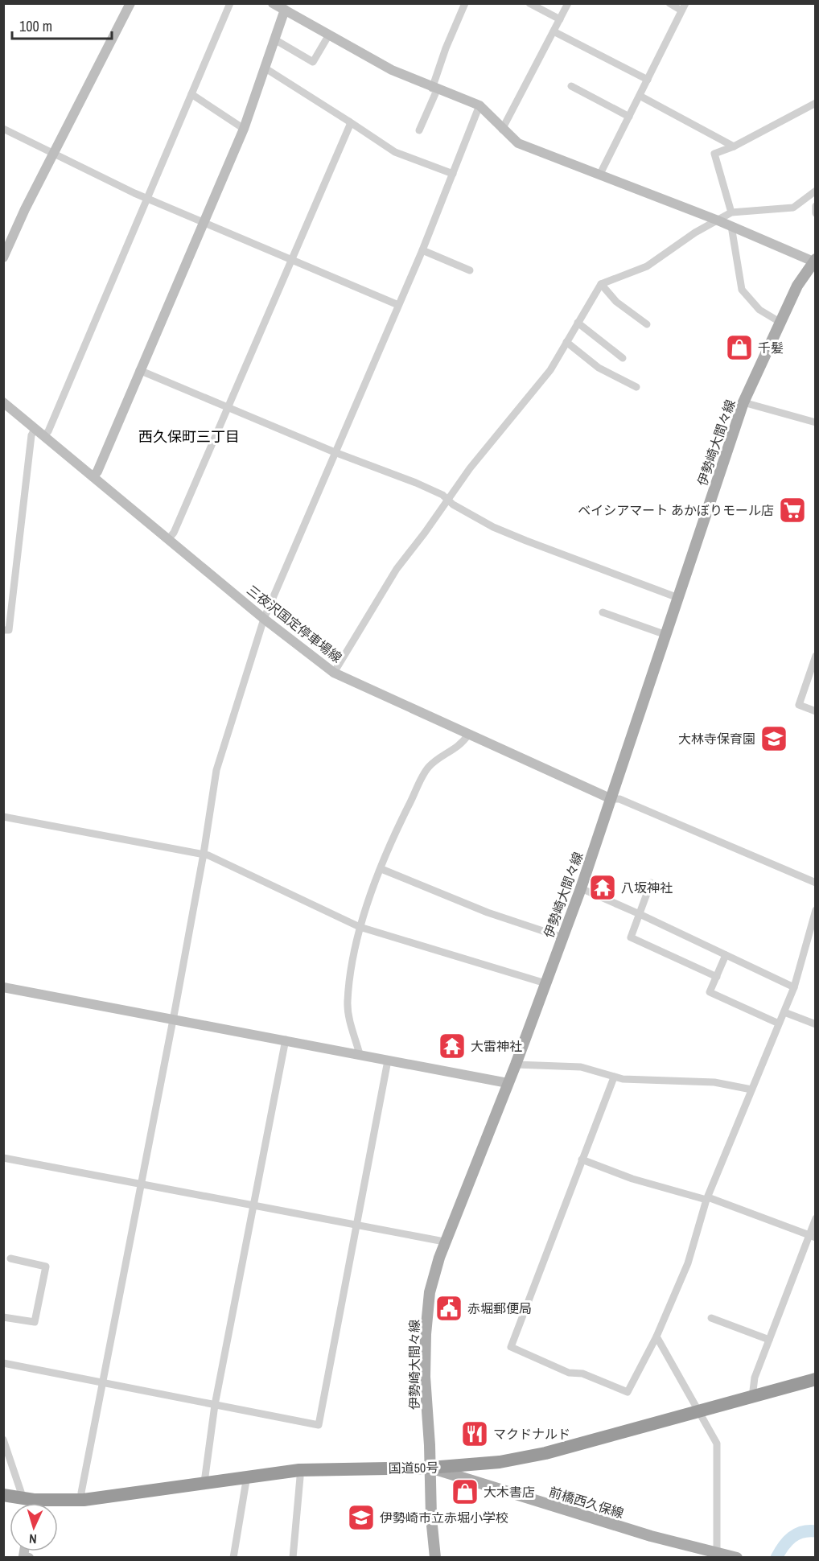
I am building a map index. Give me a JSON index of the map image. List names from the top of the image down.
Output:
{
  "streets": {
    "highway": ["国道50号"],
    "main road": ["伊勢崎大間々線", "前橋西久保線"],
    "street": ["三夜沢国定停車場線"]
  },
  "crossings": [
    ["伊勢崎大間々線", "三夜沢国定停車場線"],
    ["伊勢崎大間々線", "国道50号"],
    ["伊勢崎大間々線", "前橋西久保線"],
    ["国道50号", "前橋西久保線"]
  ],
  "districts": ["西久保町三丁目"],
  "places": {
    "shop": ["千髪", "大木書店"],
    "supermarket": ["ベイシアマート あかぼりモール店"],
    "school or university": ["大林寺保育園", "伊勢崎市立赤堀小学校"],
    "temple": ["八坂神社", "大雷神社"],
    "public building": ["赤堀郵便局"],
    "restaurant": ["マクドナルド"]
  },
  "scale_bar": "100 m",
  "north": "bottom"
}
